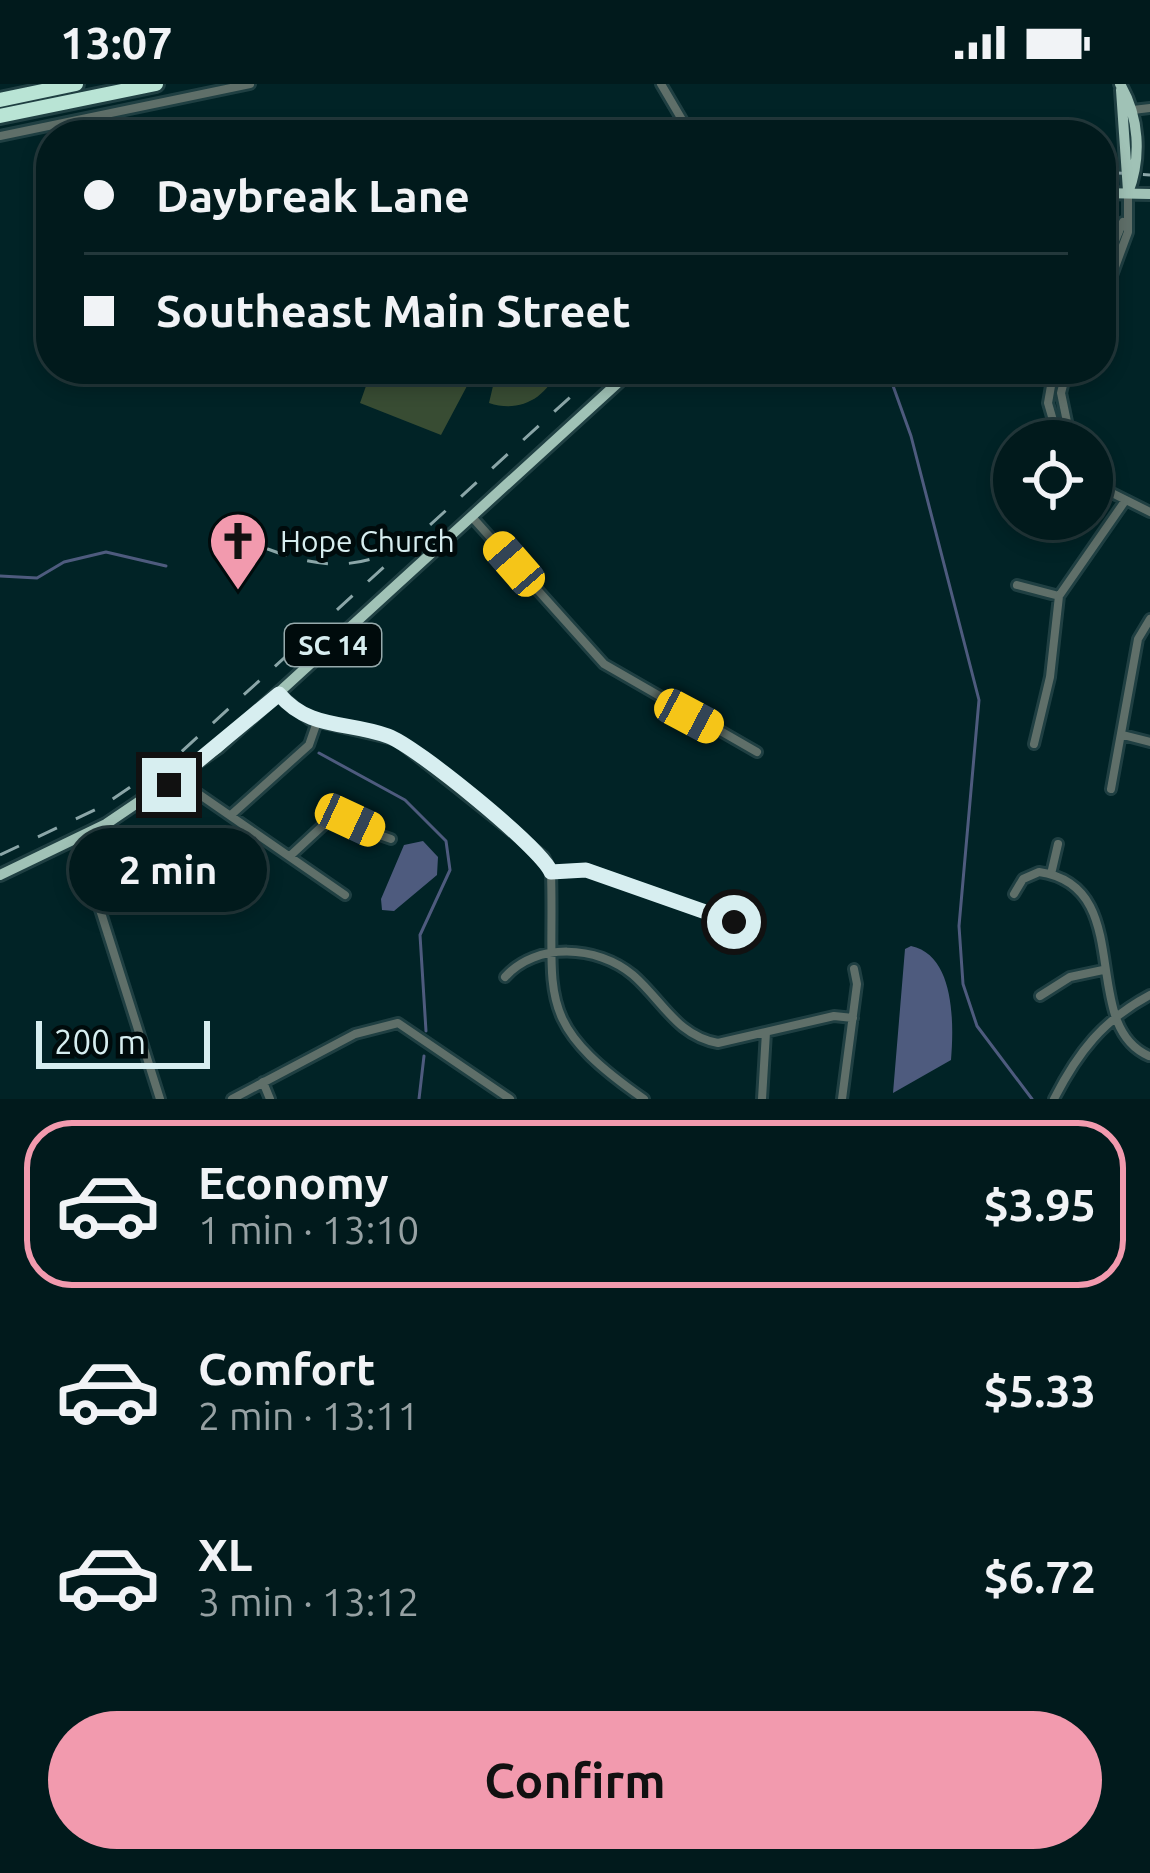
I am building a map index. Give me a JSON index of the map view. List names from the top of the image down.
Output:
{
  "streets": {
    "main road": ["SC 14"]
  },
  "places": {
    "church": ["Hope Church"]
  },
  "scale_bar": "200 m",
  "page": {
    "status": "13:07",
    "banner": ["Daybreak Lane", "Southeast Main Street"],
    "bubble": "2 min",
    "scale": "200 m",
    "list": [
      {
        "name": "Economy",
        "note": "1 min · 13:10",
        "value": "$3.95"
      },
      {
        "name": "Comfort",
        "note": "2 min · 13:11",
        "value": "$5.33"
      },
      {
        "name": "XL",
        "note": "3 min · 13:12",
        "value": "$6.72"
      }
    ],
    "buttons": "Confirm"
  }
}
